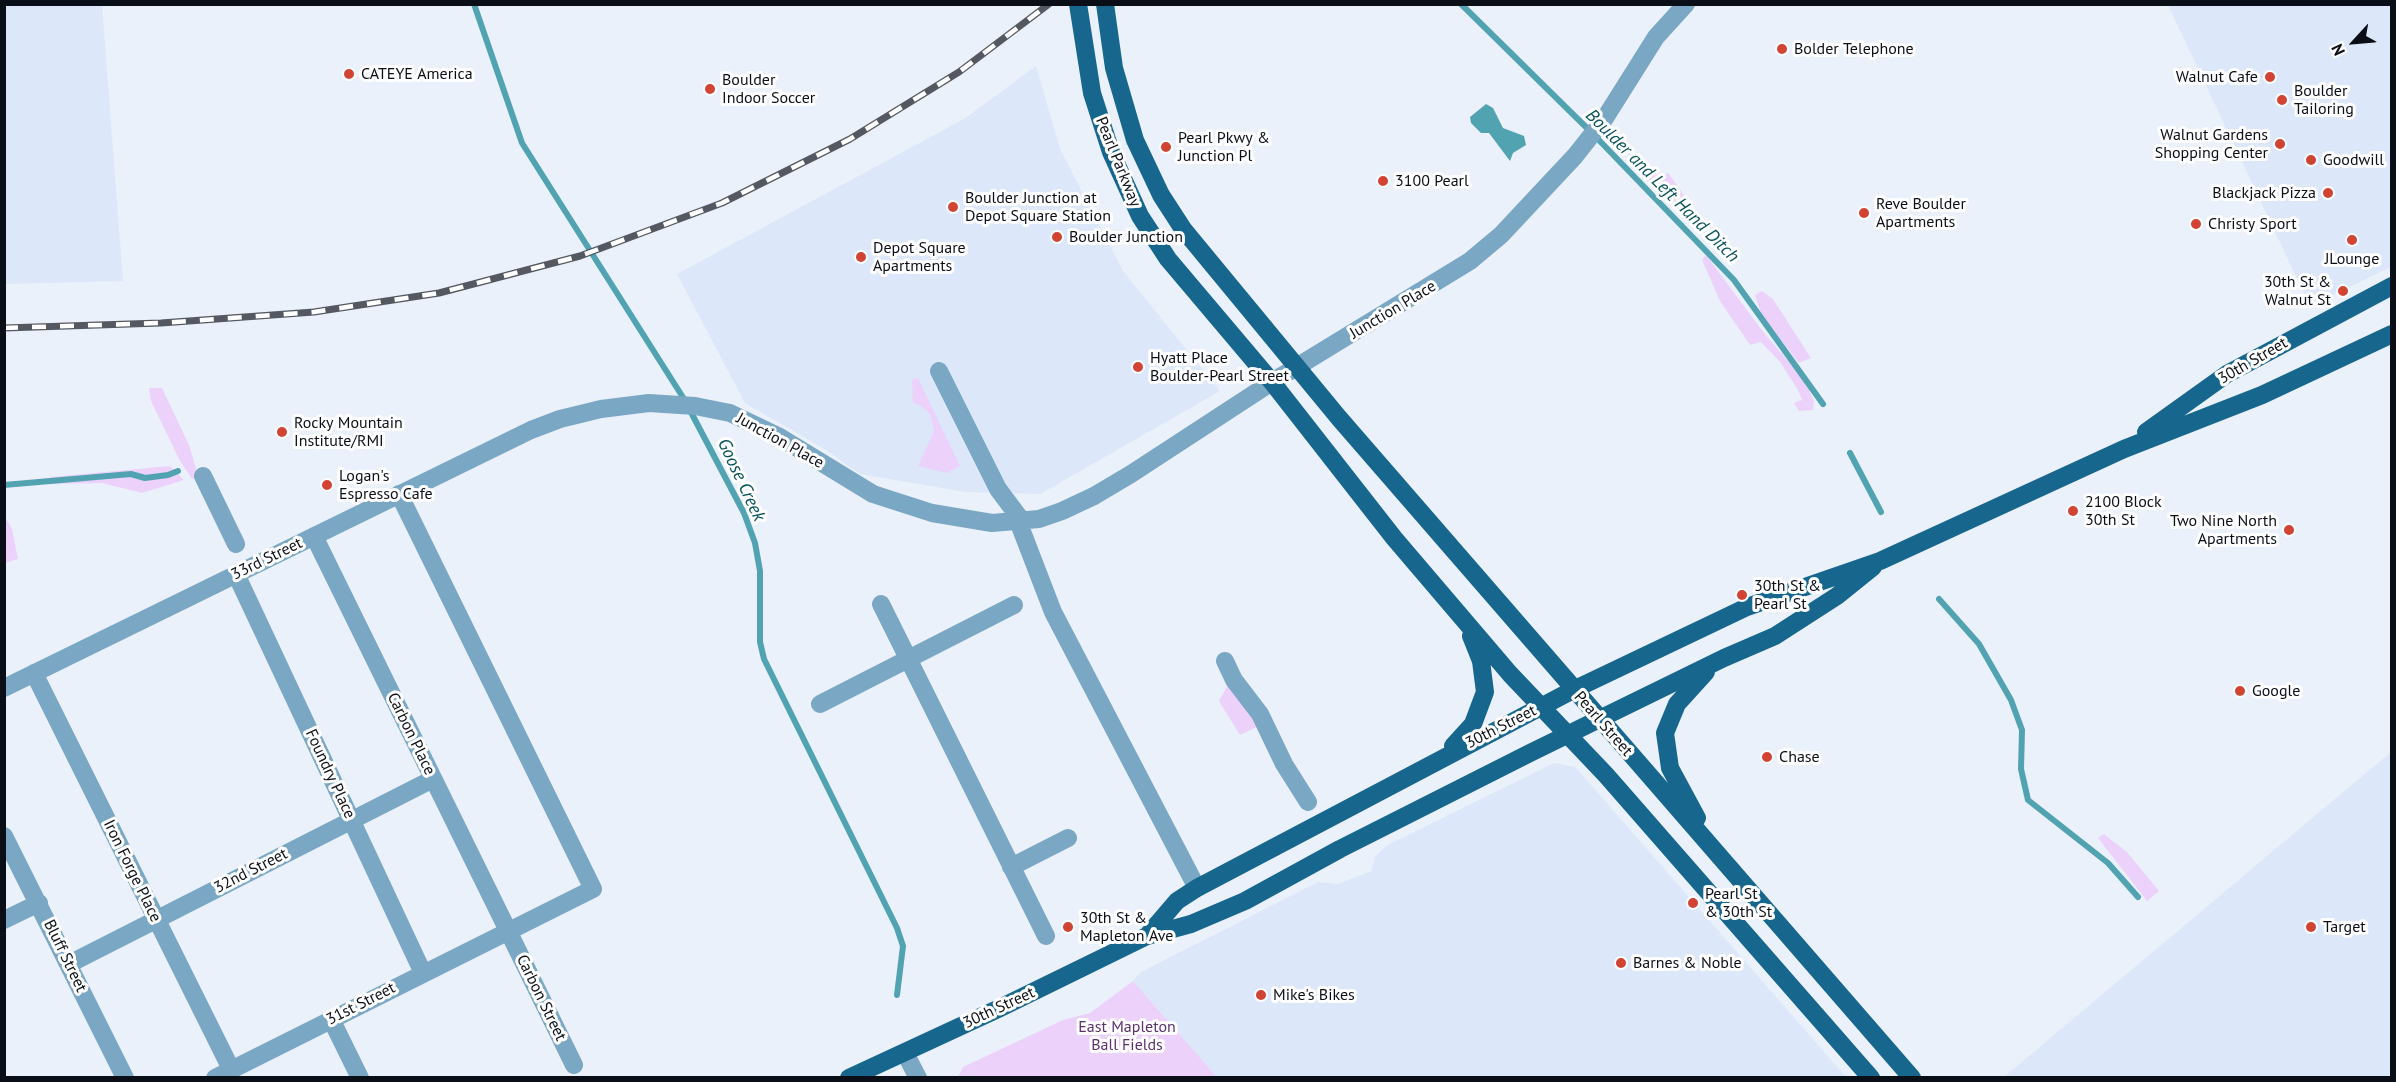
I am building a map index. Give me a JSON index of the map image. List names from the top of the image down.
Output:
{
  "streets": {
    "main road": ["Pearl Parkway", "30th Street", "Pearl Street"],
    "street": [
      "Junction Place",
      "33rd Street",
      "Carbon Place",
      "Foundry Place",
      "Iron Forge Place",
      "32nd Street",
      "Bluff Street",
      "Carbon Street",
      "31st Street"
    ]
  },
  "crossings": [
    ["Pearl Parkway", "Junction Place"],
    ["Pearl Parkway", "Pearl Street"],
    ["Junction Place", "33rd Street"],
    ["Junction Place", "Pearl Street"],
    ["30th Street", "Pearl Street"],
    ["33rd Street", "Carbon Place"],
    ["33rd Street", "Foundry Place"],
    ["33rd Street", "Iron Forge Place"],
    ["33rd Street", "31st Street"],
    ["Carbon Place", "32nd Street"],
    ["Carbon Place", "Carbon Street"],
    ["Carbon Place", "31st Street"],
    ["Foundry Place", "32nd Street"],
    ["Foundry Place", "31st Street"],
    ["Iron Forge Place", "32nd Street"],
    ["Iron Forge Place", "31st Street"],
    ["32nd Street", "Bluff Street"],
    ["Carbon Street", "31st Street"]
  ],
  "water": ["Boulder and Left Hand Ditch", "Goose Creek"],
  "parks": ["East Mapleton Ball Fields"],
  "places": [
    "Bolder Telephone",
    "CATEYE America",
    "Walnut Cafe",
    "Boulder Indoor Soccer",
    "Boulder Tailoring",
    "Walnut Gardens Shopping Center",
    "Pearl Pkwy & Junction Pl",
    "Goodwill",
    "3100 Pearl",
    "Blackjack Pizza",
    "Boulder Junction at Depot Square Station",
    "Reve Boulder Apartments",
    "Christy Sport",
    "Boulder Junction",
    "JLounge",
    "Depot Square Apartments",
    "30th St & Walnut St",
    "Hyatt Place Boulder-Pearl Street",
    "Rocky Mountain Institute/RMI",
    "Logan's Espresso Cafe",
    "2100 Block 30th St",
    "Two Nine North Apartments",
    "30th St & Pearl St",
    "Google",
    "Chase",
    "Pearl St & 30th St",
    "30th St & Mapleton Ave",
    "Target",
    "Barnes & Noble",
    "Mike's Bikes"
  ],
  "north": "bottom left"
}
